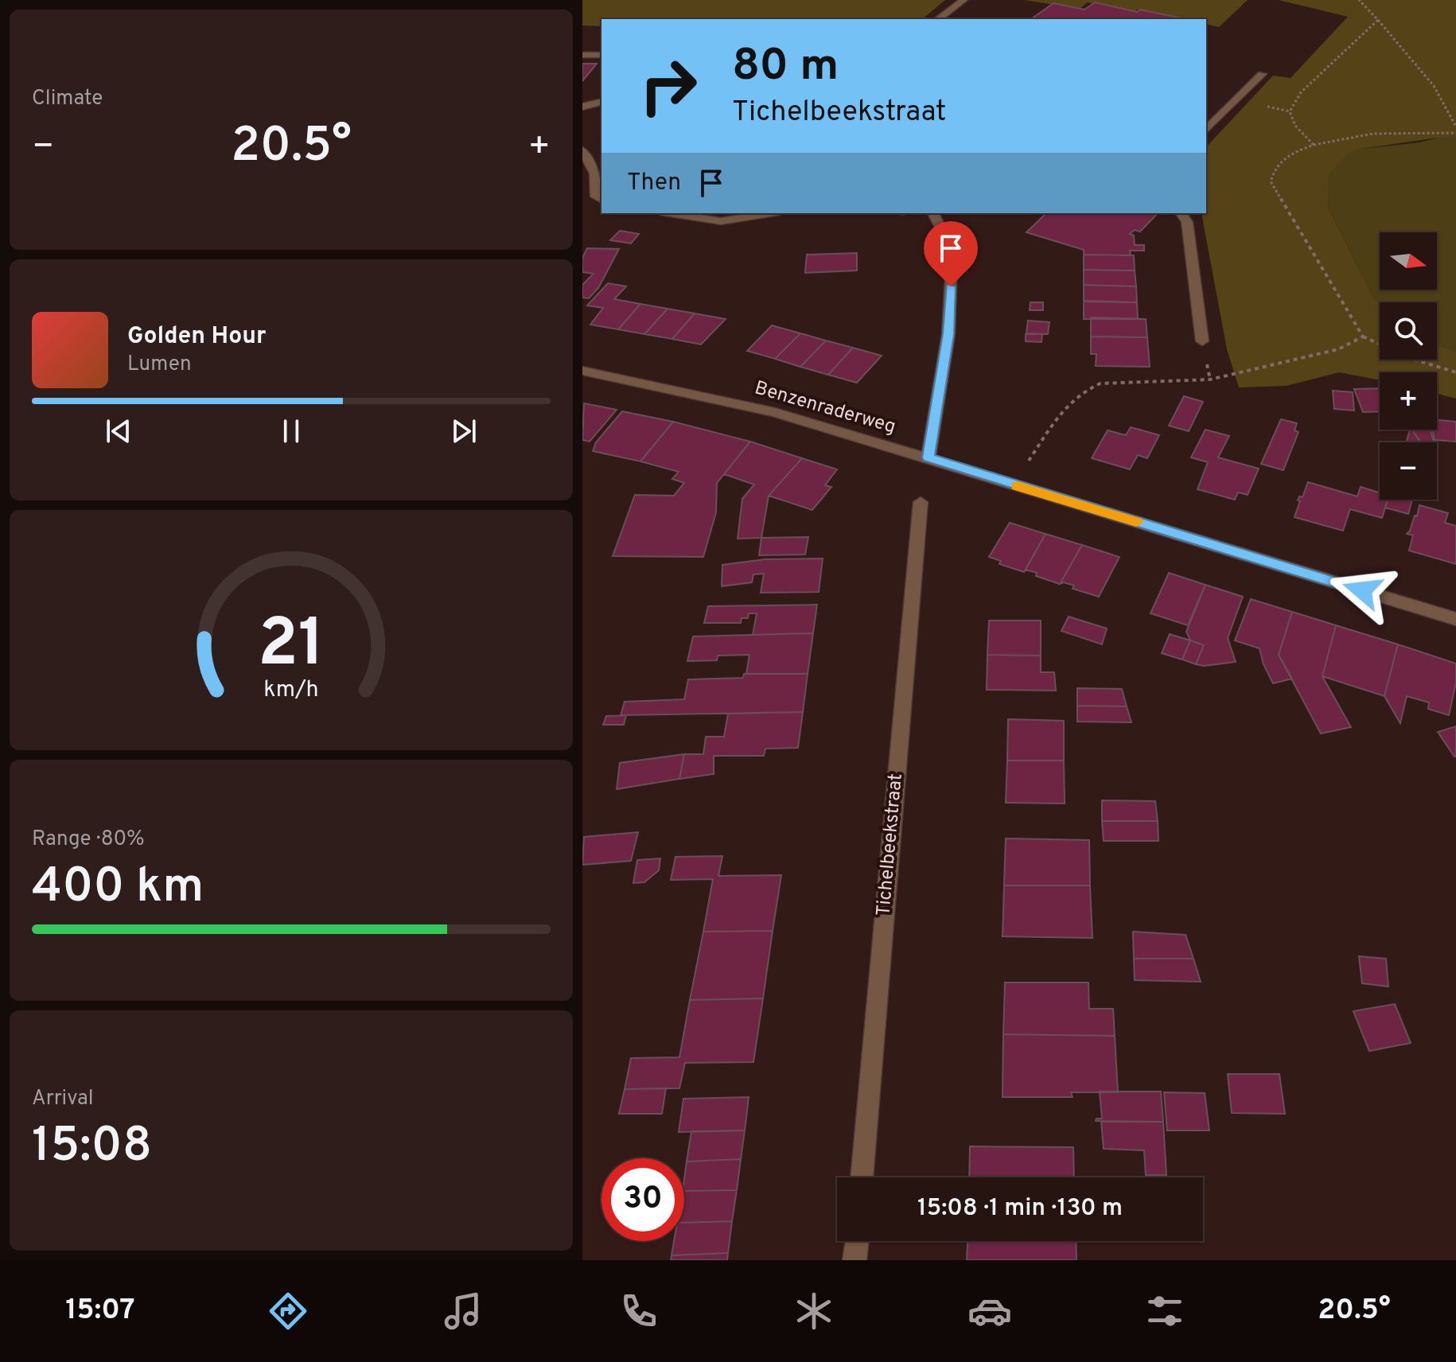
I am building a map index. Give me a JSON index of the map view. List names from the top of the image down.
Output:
{
  "streets": {
    "street": ["Benzenraderweg", "Tichelbeekstraat"]
  },
  "north": "right",
  "page": {
    "tile": [
      "Climate",
      ["Range · 80%", "400 km"],
      ["Arrival", "15:08"]
    ],
    "turn": ["80 m", "Tichelbeekstraat"],
    "heat": ["−", "20.5°", "+"],
    "then": "Then",
    "map_buttons": ["+", "−"],
    "song": ["Golden Hour", "Lumen"],
    "limit": "30",
    "trip": "15:08 · 1 min · 130 m",
    "tabs": ["15:07", "20.5°"],
    "gauge": ["21", "km/h"]
  }
}
